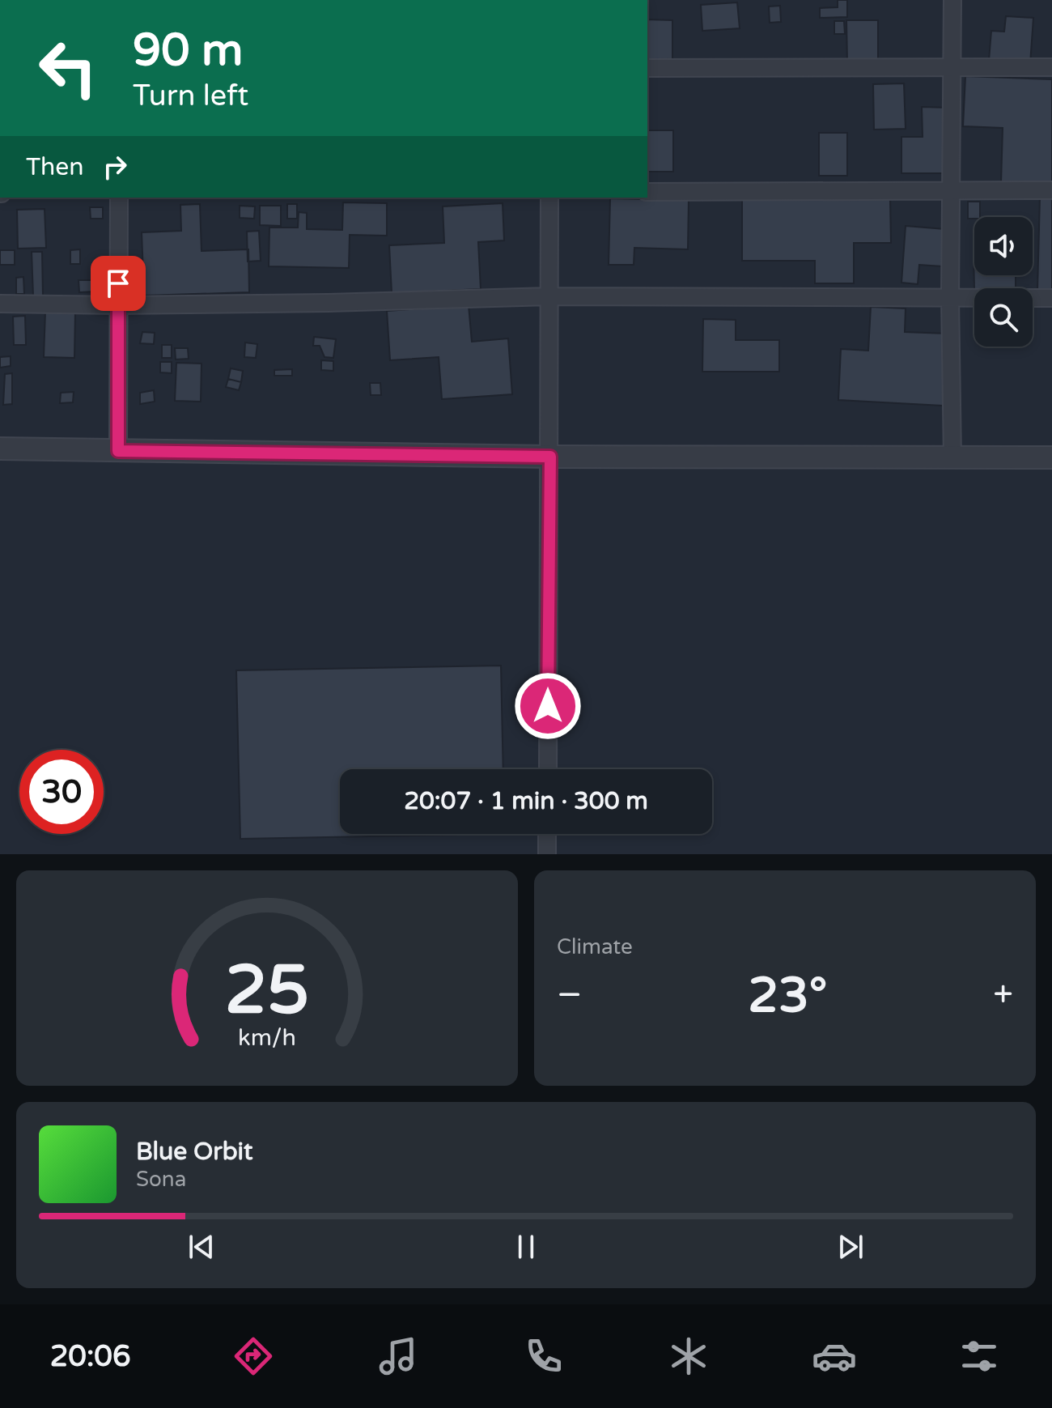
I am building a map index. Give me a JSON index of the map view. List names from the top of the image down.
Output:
{
  "page": {
    "turn": ["90 m", "Turn left"],
    "then": "Then",
    "limit": "30",
    "trip": "20:07 · 1 min · 300 m",
    "tile": "Climate",
    "heat": ["−", "23°", "+"],
    "song": ["Blue Orbit", "Sona"],
    "tabs": "20:06",
    "gauge": ["25", "km/h"]
  }
}
